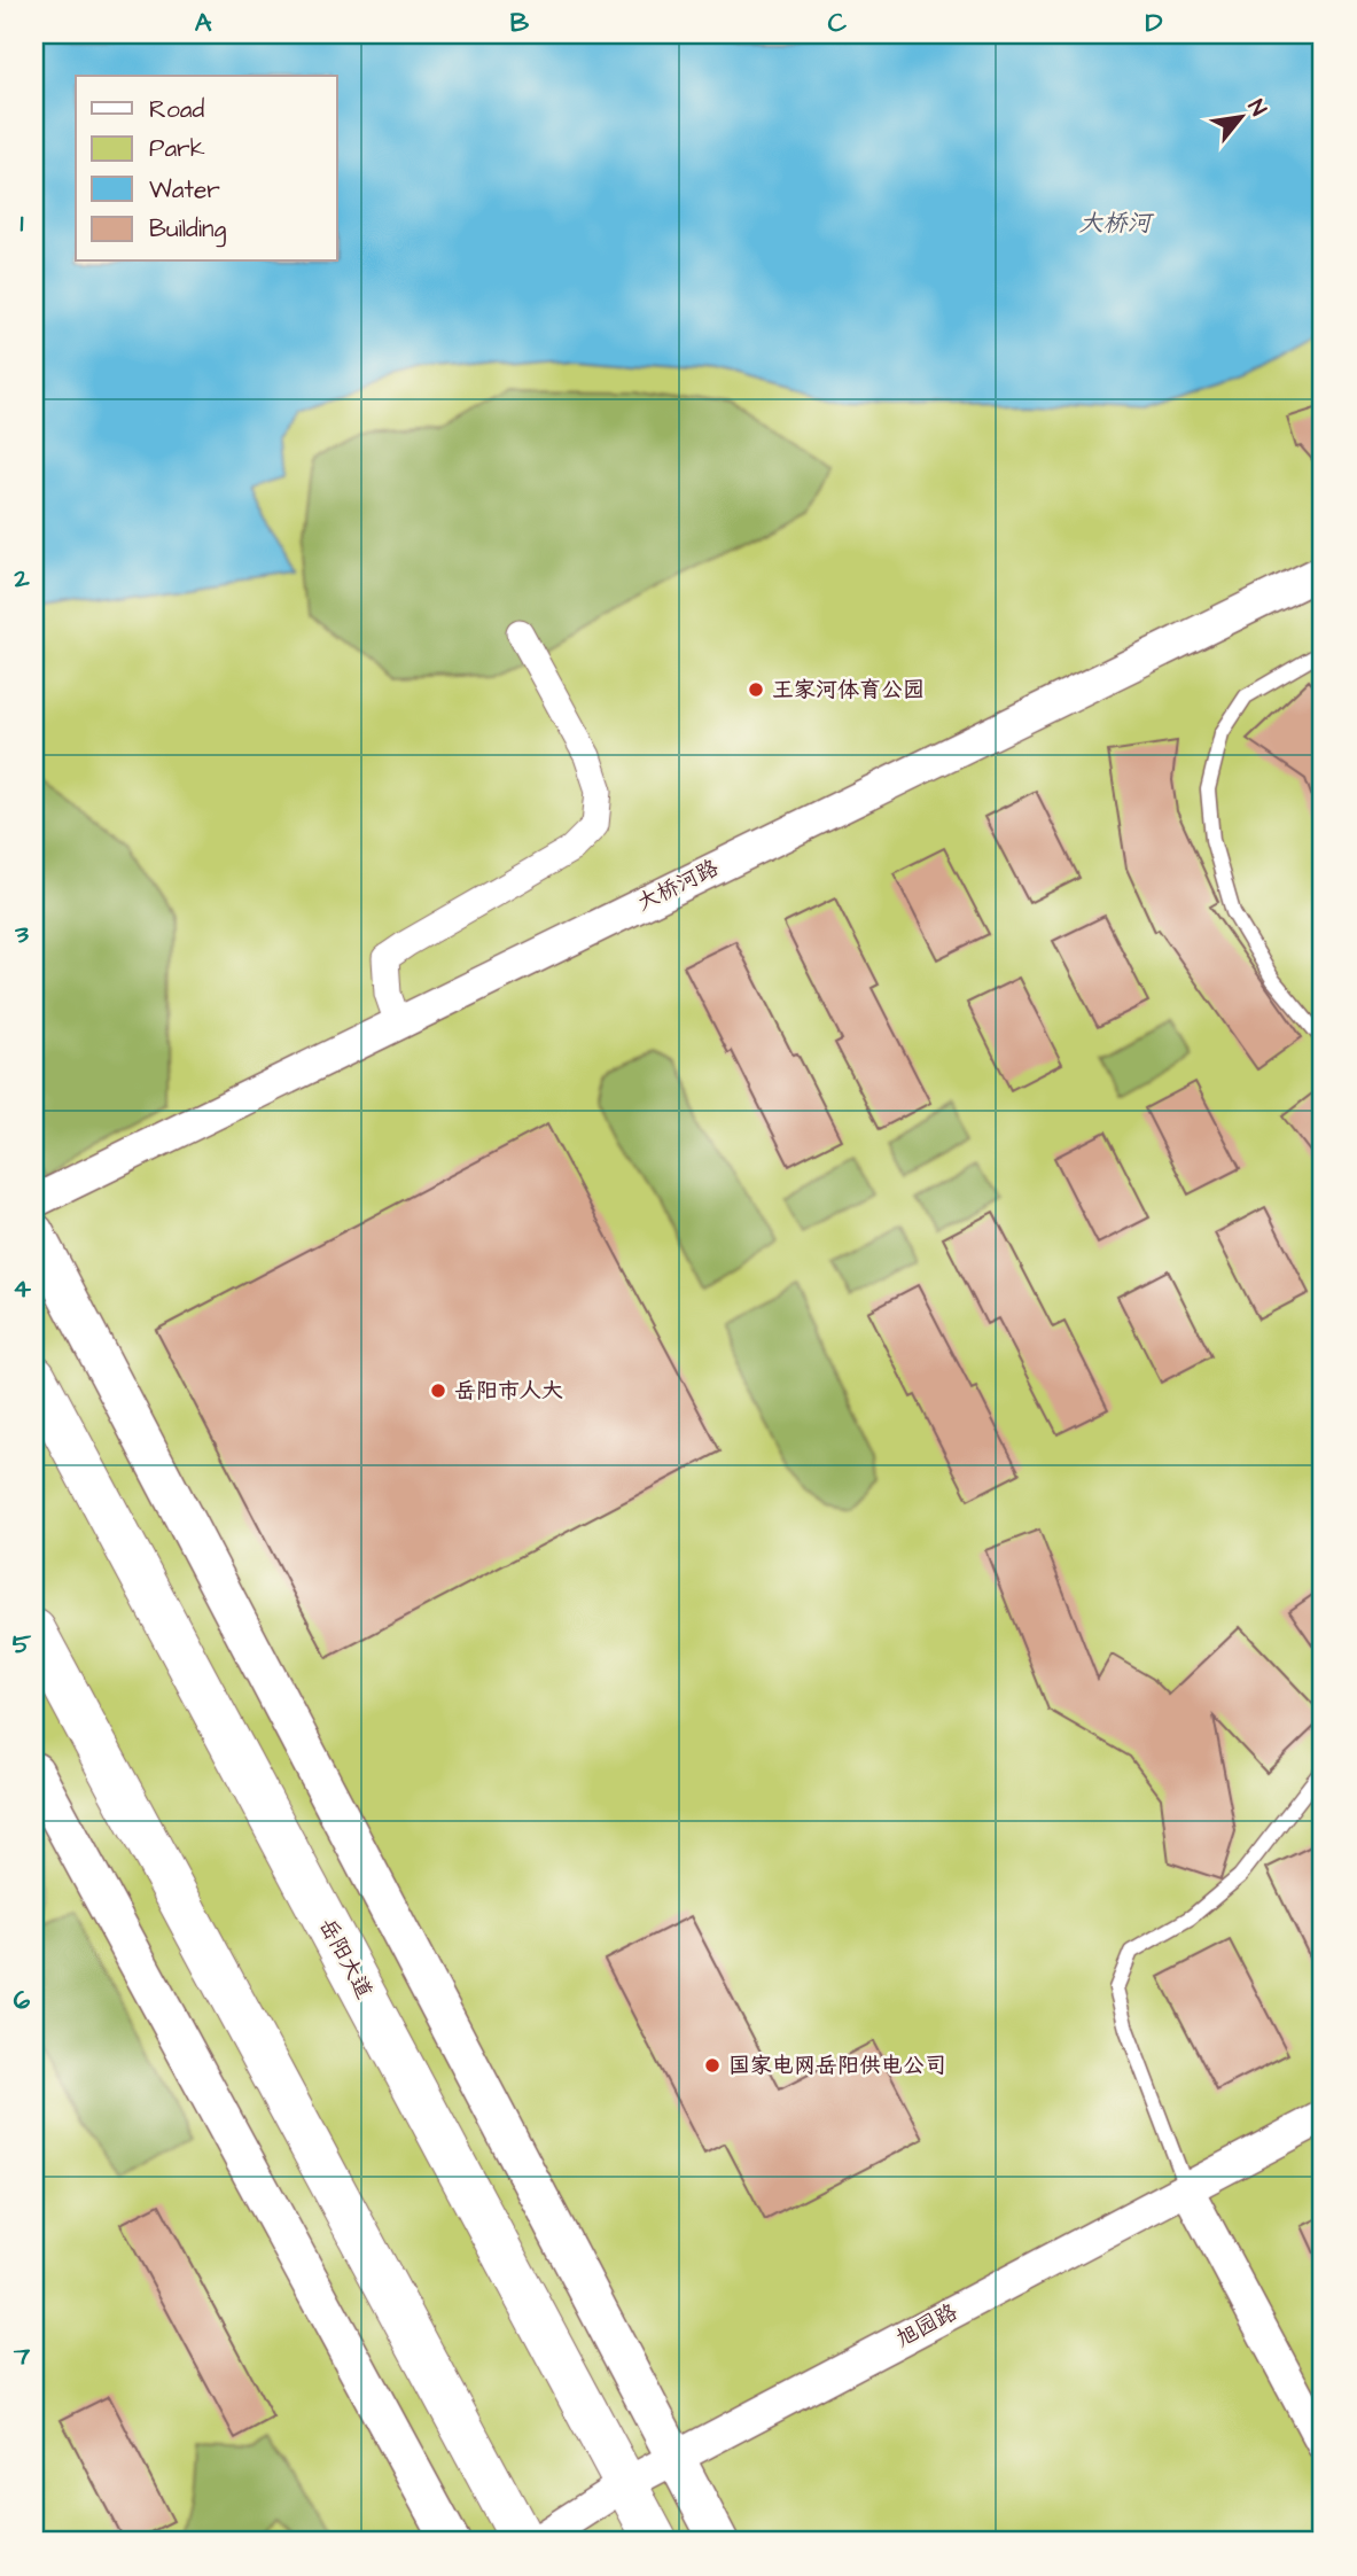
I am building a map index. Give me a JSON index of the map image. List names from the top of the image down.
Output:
{
  "streets": {
    "main road": ["岳阳大道"],
    "street": ["大桥河路", "旭园路"]
  },
  "crossings": [
    ["岳阳大道", "旭园路"]
  ],
  "water": ["大桥河"],
  "places": ["王家河体育公园", "岳阳市人大", "国家电网岳阳供电公司"],
  "legend": [
    "Road",
    "Park",
    "Water",
    "Building"
  ],
  "north": "top right",
  "grid": {
    "columns": [
      "A",
      "B",
      "C",
      "D"
    ],
    "rows": [
      "1",
      "2",
      "3",
      "4",
      "5",
      "6",
      "7"
    ]
  }
}
